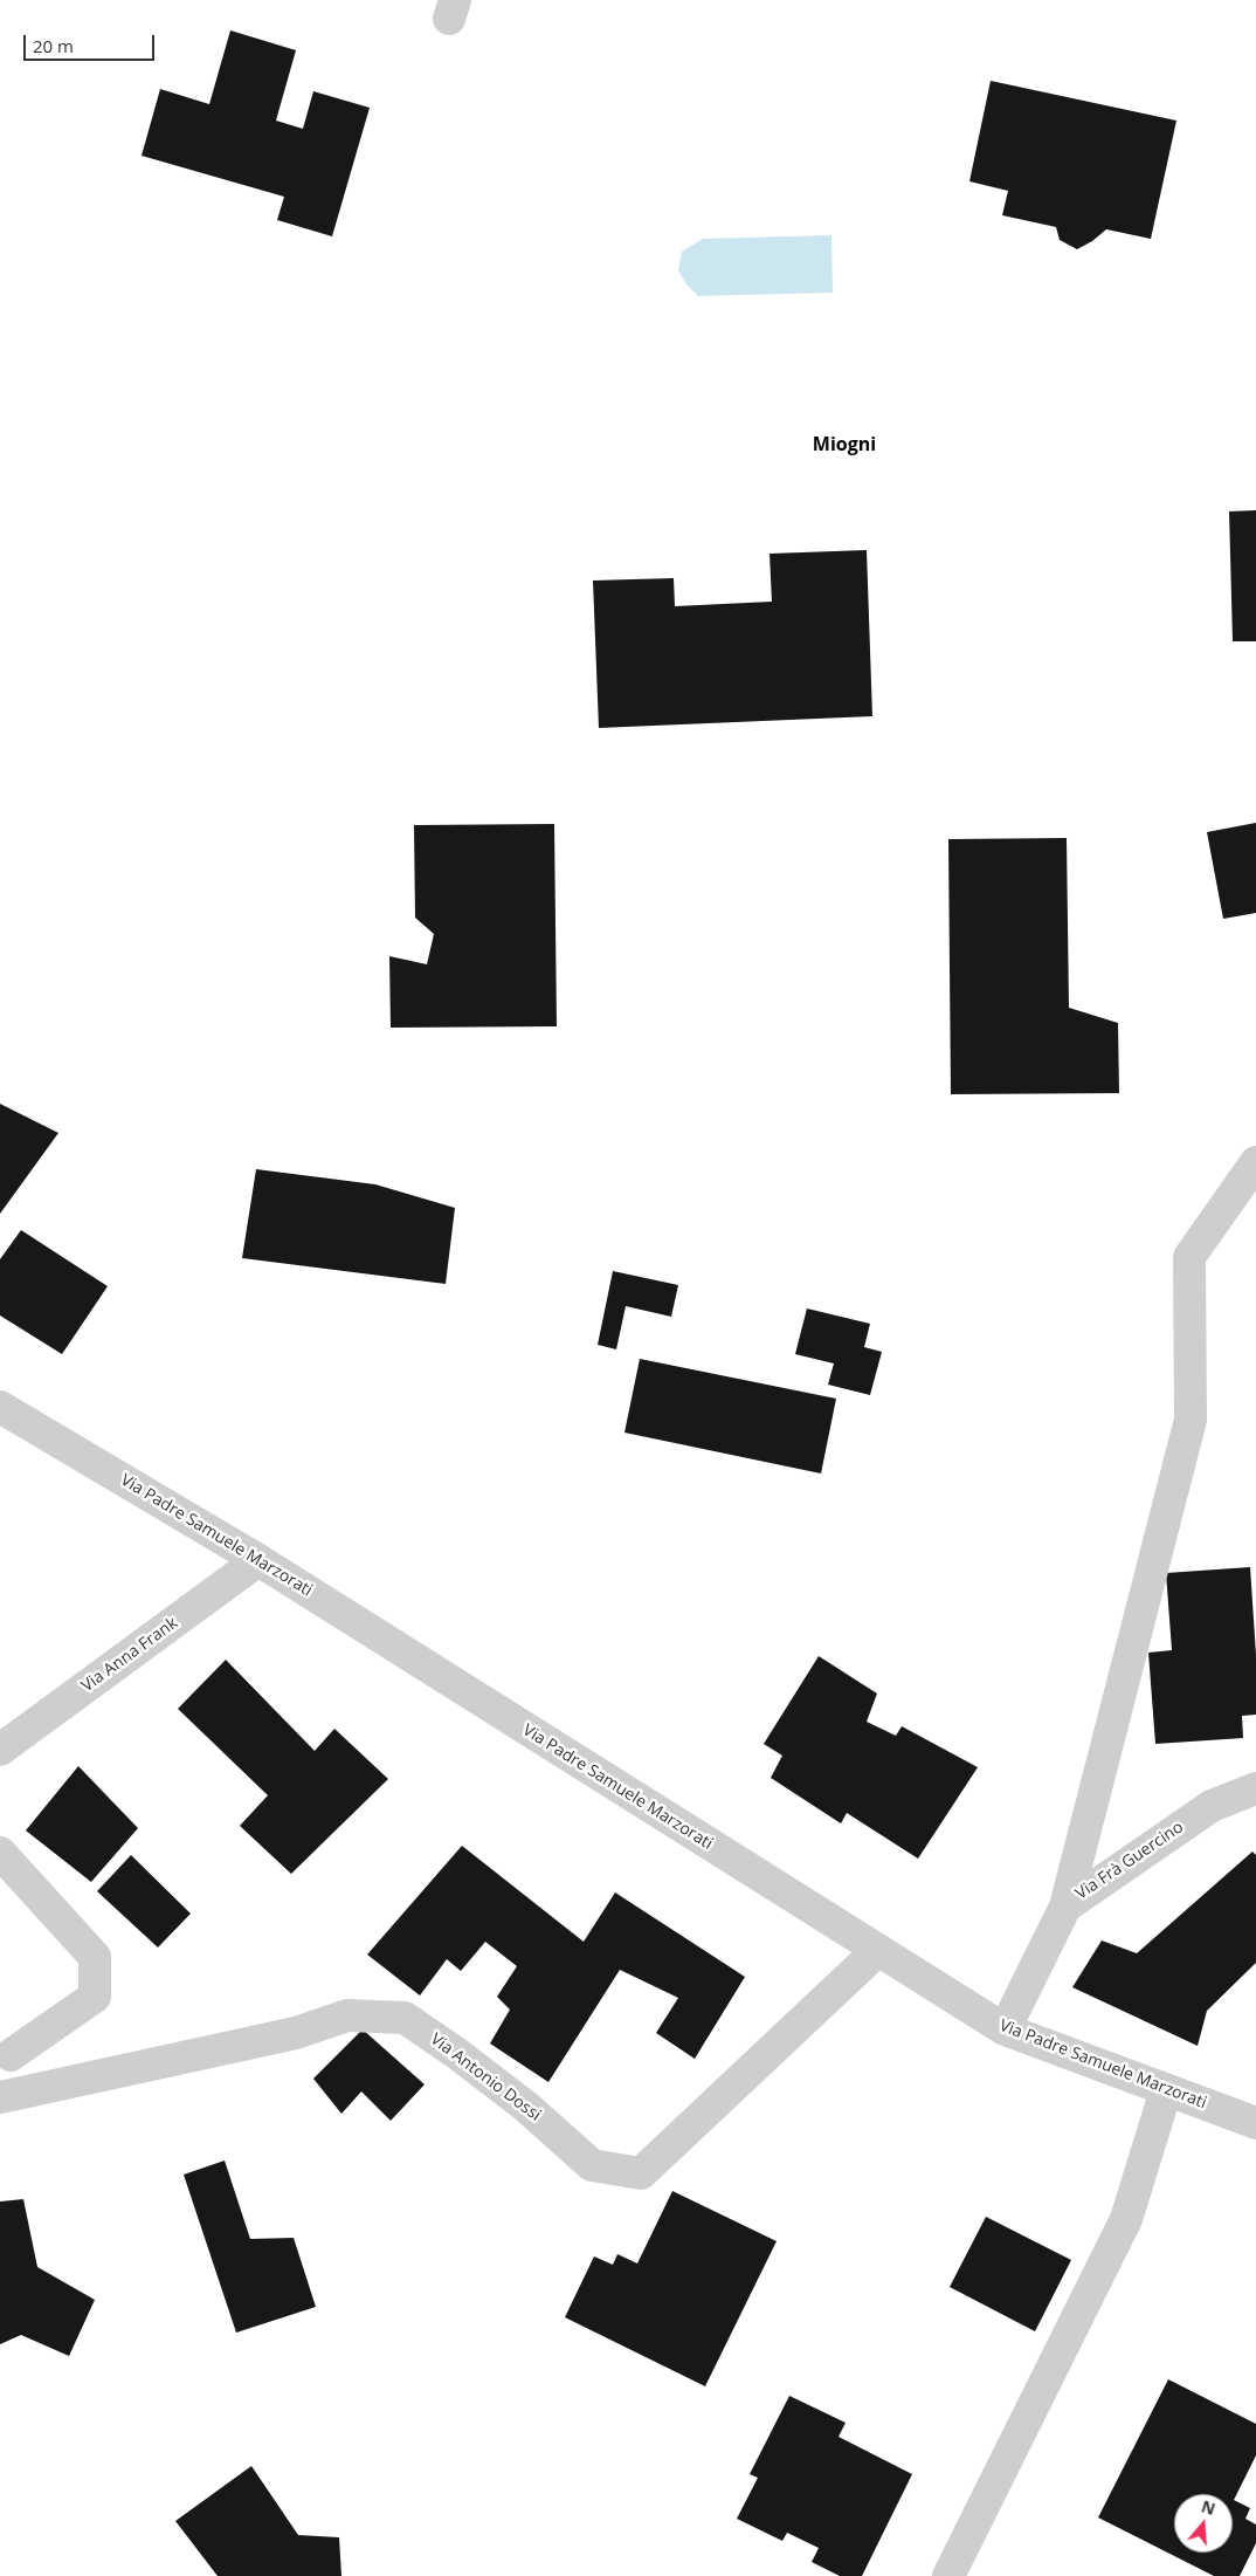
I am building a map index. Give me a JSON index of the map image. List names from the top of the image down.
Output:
{
  "streets": {
    "street": [
      "Via Padre Samuele Marzorati",
      "Via Anna Frank",
      "Via Frà Guercino",
      "Via Antonio Dossi"
    ]
  },
  "crossings": [
    ["Via Padre Samuele Marzorati", "Via Anna Frank"],
    ["Via Padre Samuele Marzorati", "Via Frà Guercino"],
    ["Via Padre Samuele Marzorati", "Via Antonio Dossi"]
  ],
  "districts": ["Miogni"],
  "scale_bar": "20 m",
  "north": "top"
}
